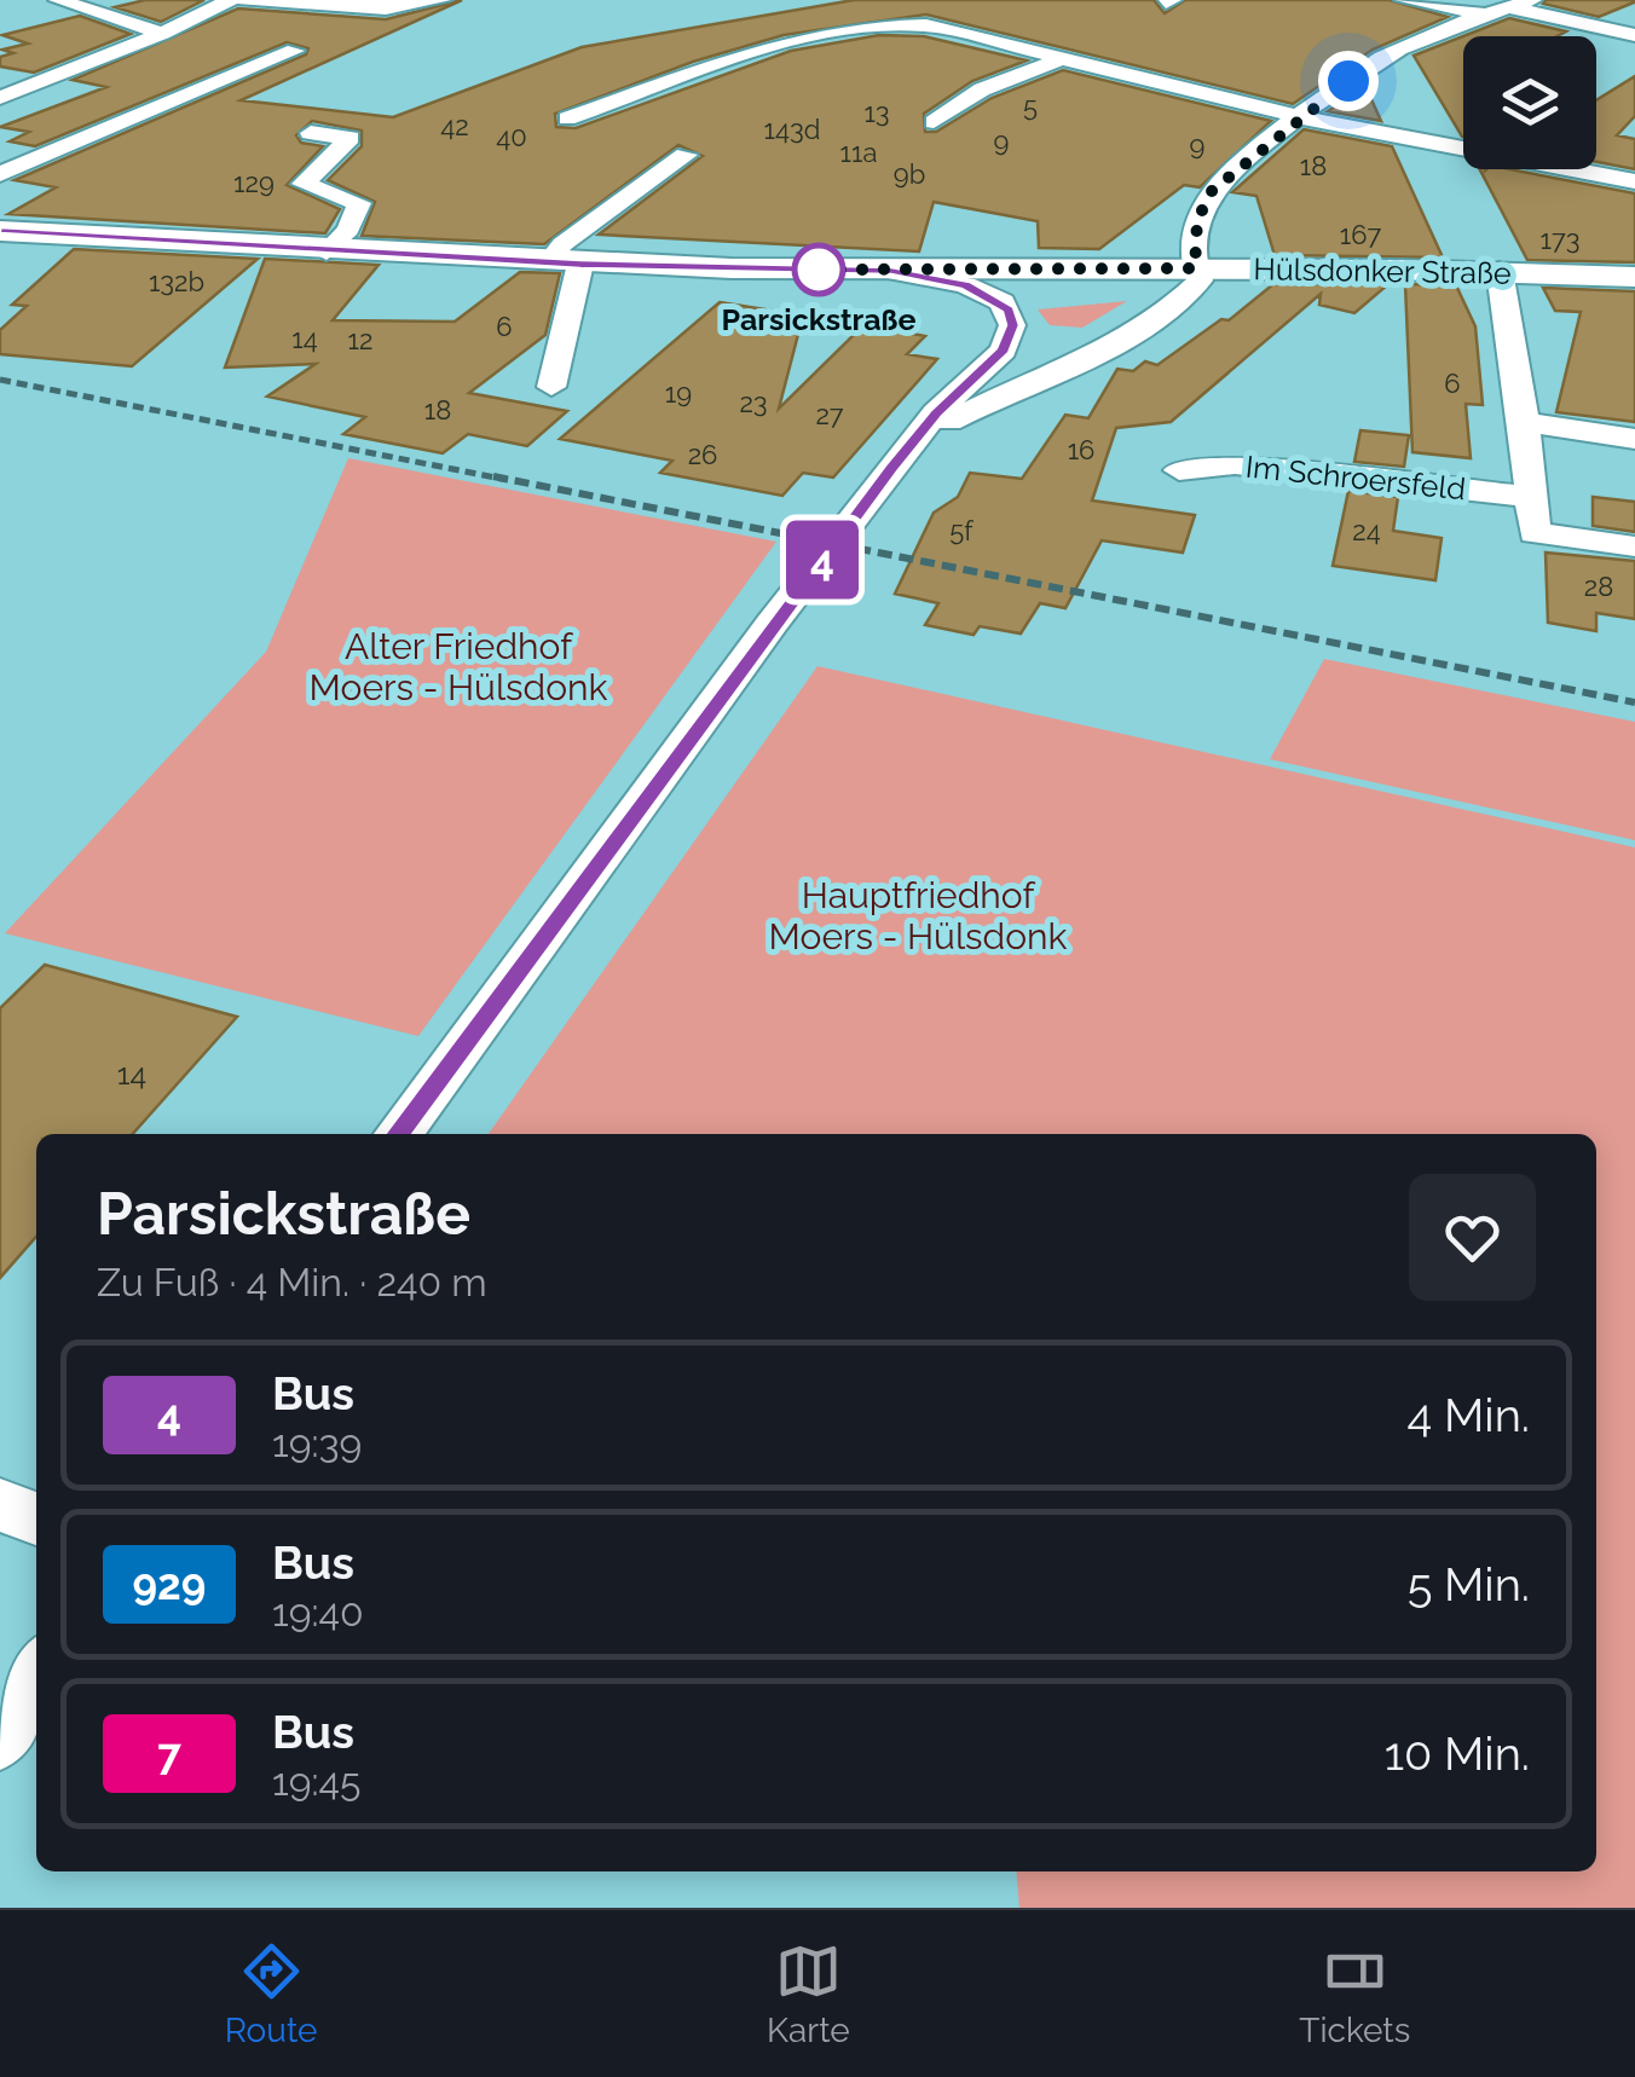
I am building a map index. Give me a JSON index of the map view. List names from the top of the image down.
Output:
{
  "streets": {
    "street": ["Hülsdonker Straße", "Im Schroersfeld"]
  },
  "parks": ["Alter Friedhof Moers - Hülsdonk", "Hauptfriedhof Moers - Hülsdonk"],
  "places": ["Parsickstraße"],
  "lines": ["bus line 4"],
  "house_numbers": [
    "5",
    "13",
    "42",
    "143d",
    "40",
    "9",
    "9",
    "11a",
    "18",
    "9b",
    "129",
    "167",
    "173",
    "132b",
    "6",
    "14",
    "12",
    "6",
    "19",
    "23",
    "18",
    "27",
    "16",
    "26",
    "5f",
    "24",
    "28",
    "14"
  ],
  "page": {
    "on_map": "4",
    "heading": ["Parsickstraße", "Zu Fuß · 4 Min. · 240 m"],
    "list": [
      {
        "mark": "4",
        "name": "Bus",
        "note": "19:39",
        "value": "4 Min."
      },
      {
        "mark": "929",
        "name": "Bus",
        "note": "19:40",
        "value": "5 Min."
      },
      {
        "mark": "7",
        "name": "Bus",
        "note": "19:45",
        "value": "10 Min."
      }
    ],
    "tabs": ["Route", "Karte", "Tickets"]
  }
}
